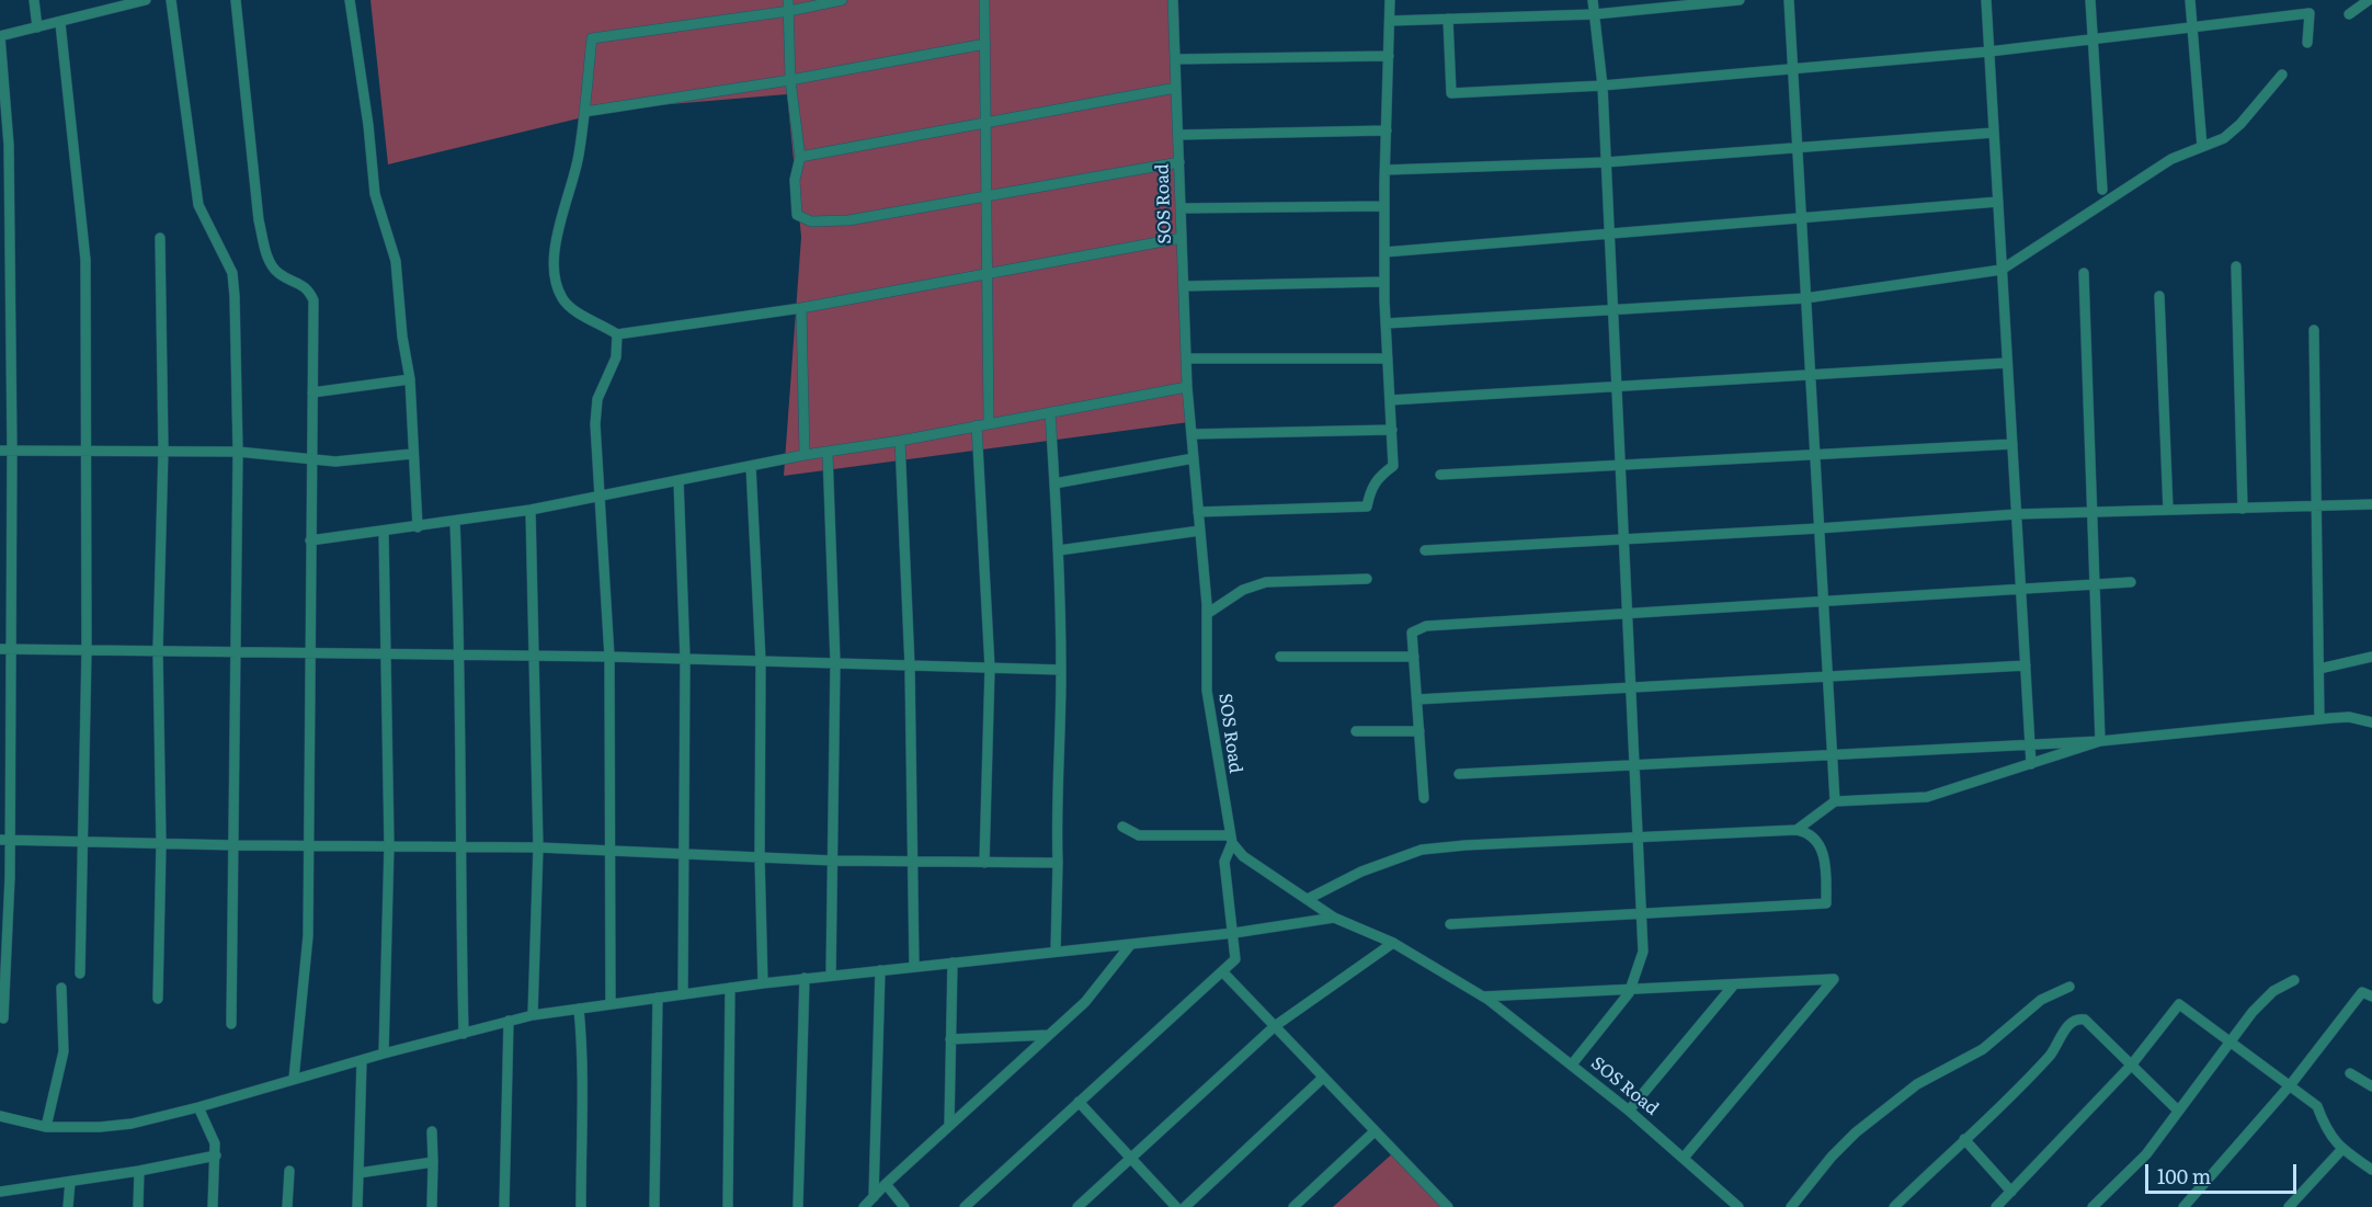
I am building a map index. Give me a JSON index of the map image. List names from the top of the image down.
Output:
{
  "streets": {
    "street": ["SOS Road"]
  },
  "scale_bar": "100 m"
}
